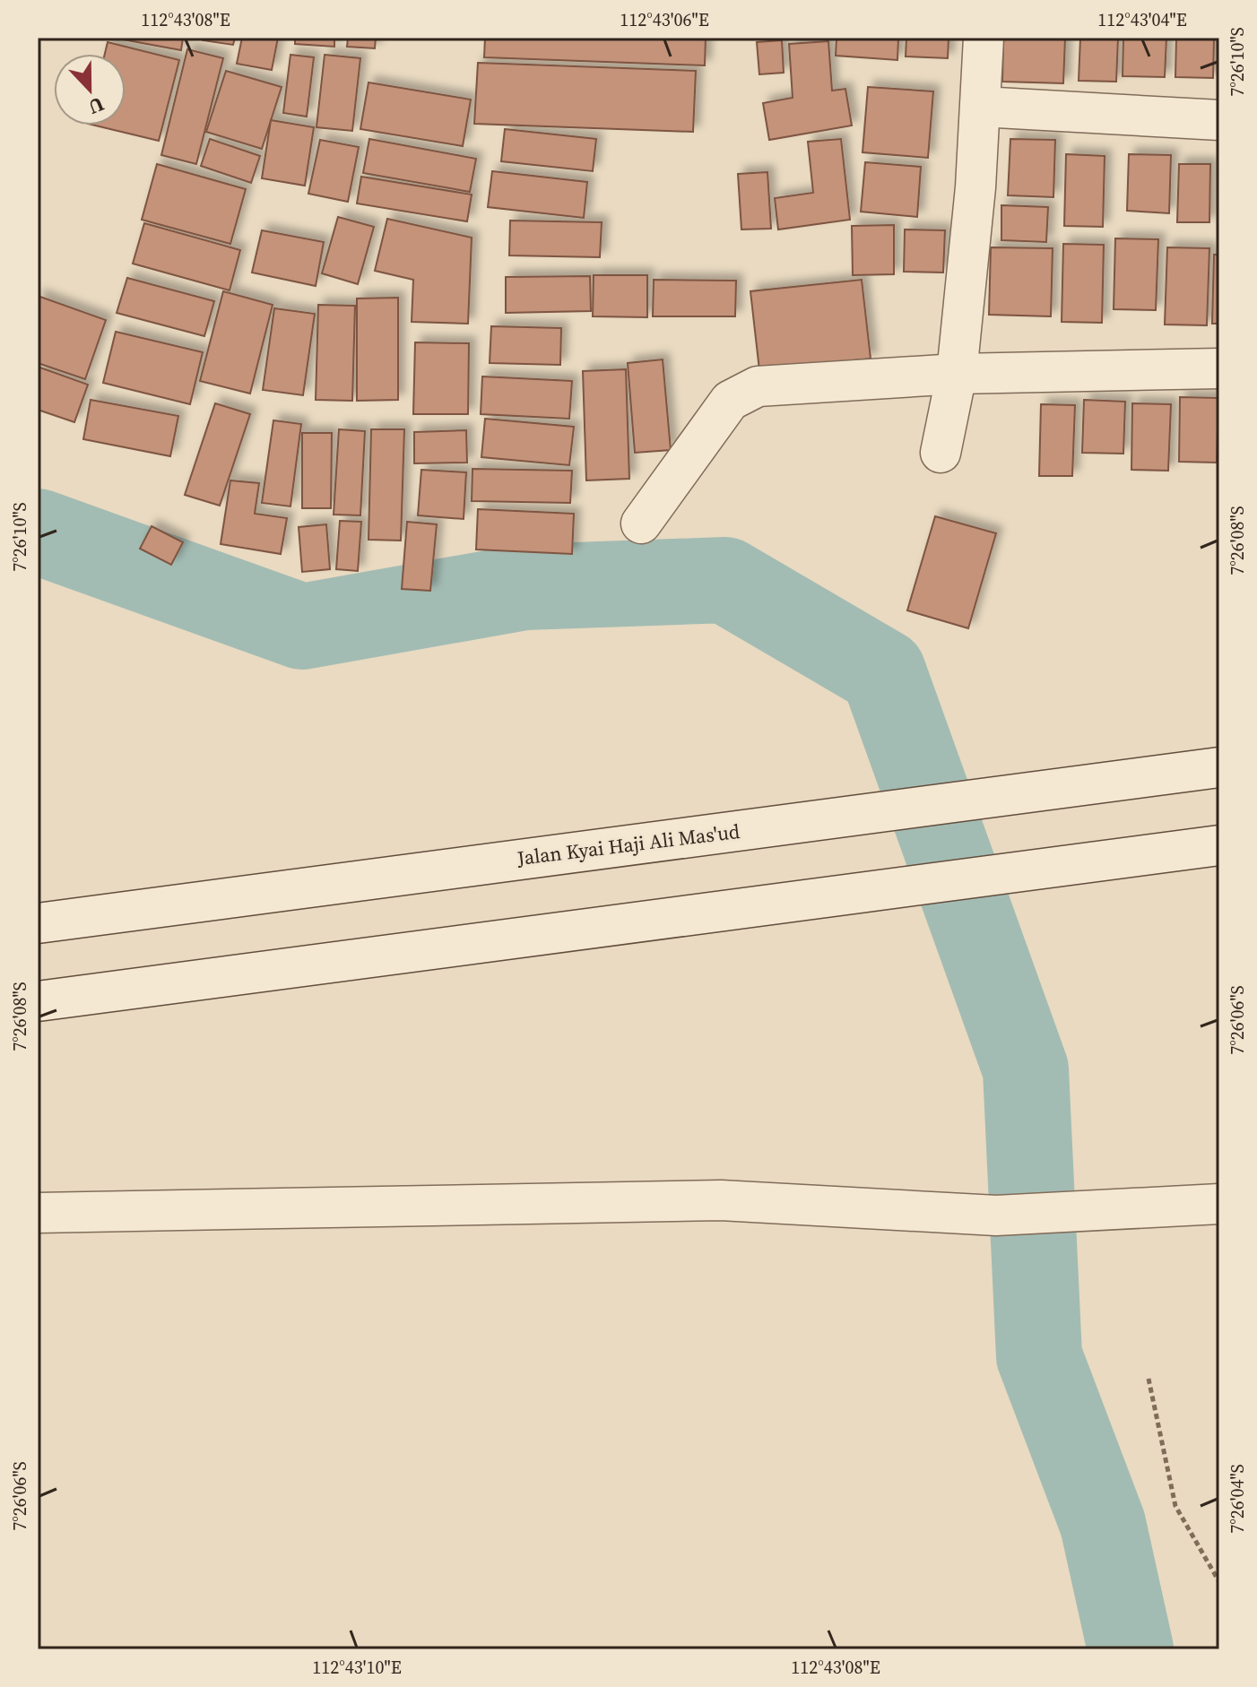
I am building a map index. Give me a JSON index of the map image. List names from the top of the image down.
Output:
{
  "streets": {
    "street": ["Jalan Kyai Haji Ali Mas'ud"]
  },
  "north": "bottom",
  "coordinates": [
    "112°43'08\"E",
    "112°43'06\"E",
    "112°43'04\"E",
    "7°26'10\"S",
    "7°26'08\"S",
    "7°26'06\"S",
    "7°26'04\"S",
    "112°43'10\"E"
  ]
}
